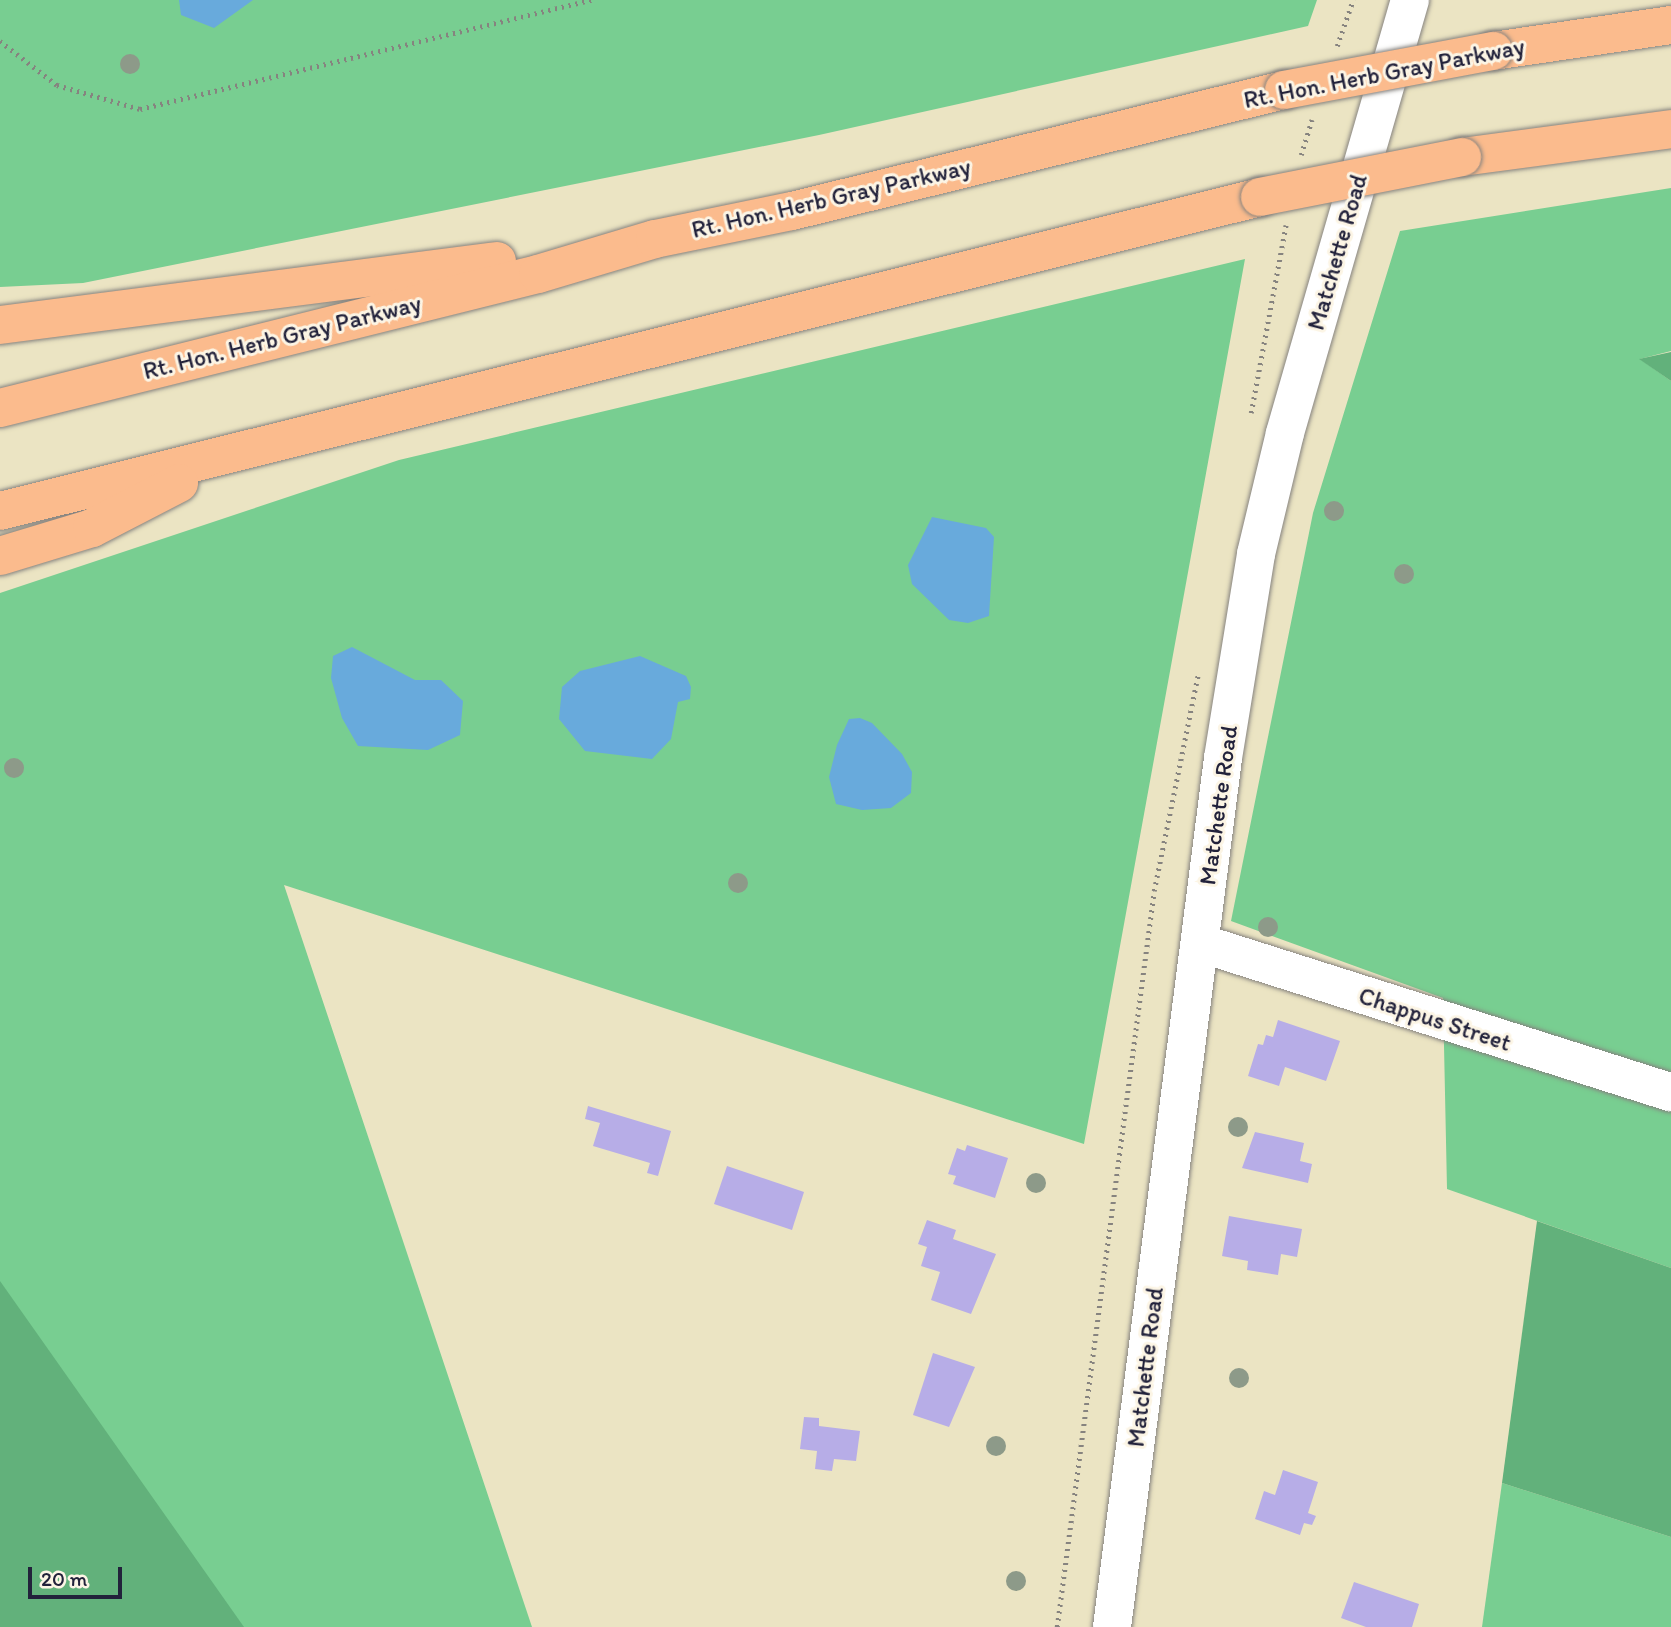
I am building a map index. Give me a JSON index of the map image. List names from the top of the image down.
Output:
{
  "streets": {
    "highway": ["Rt. Hon. Herb Gray Parkway"],
    "street": ["Matchette Road", "Chappus Street"]
  },
  "crossings": [
    ["Matchette Road", "Chappus Street"]
  ],
  "scale_bar": "20 m"
}
